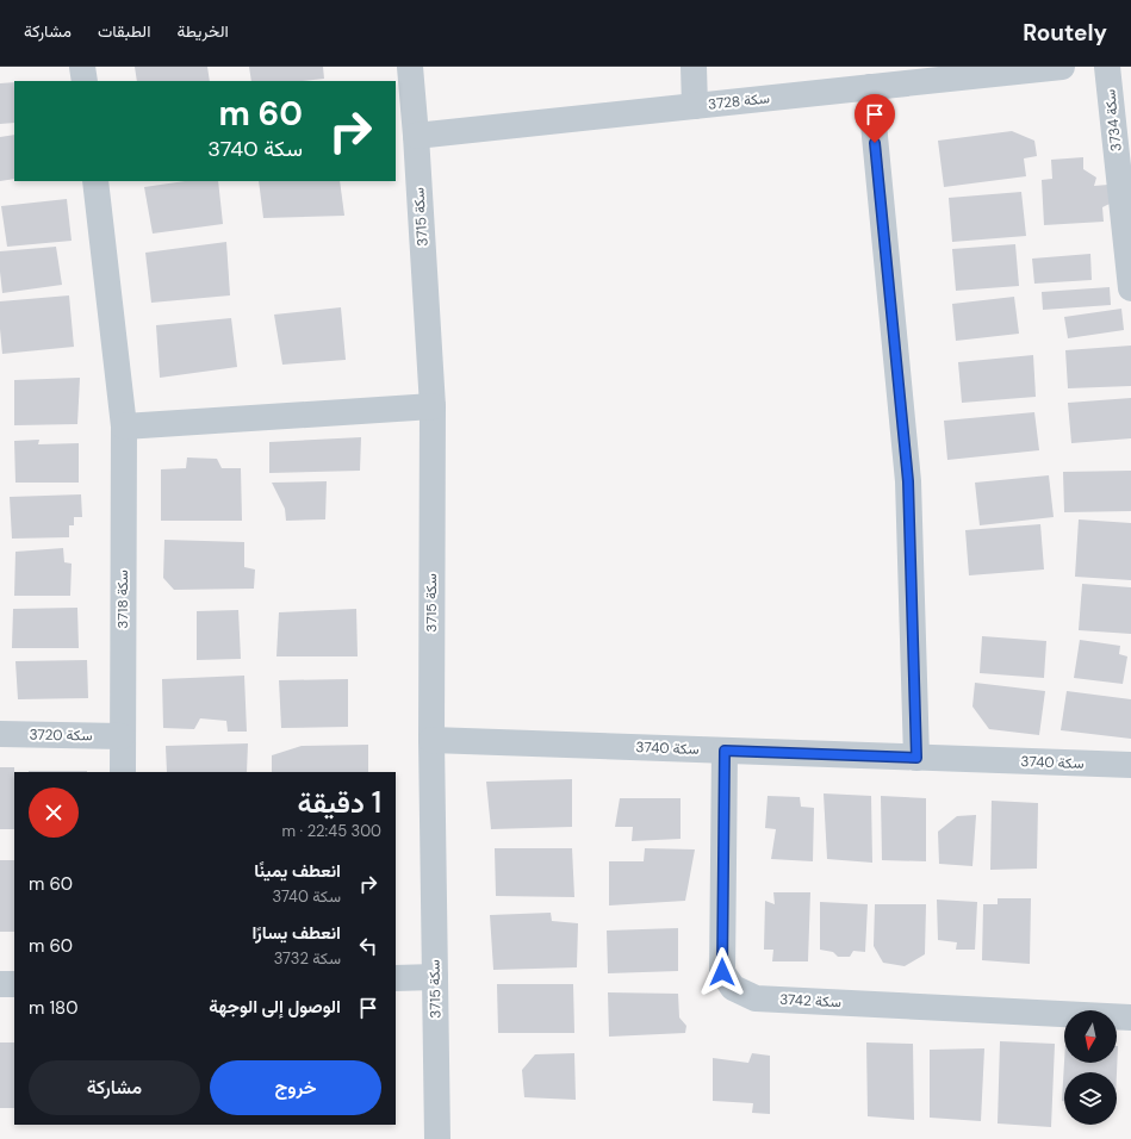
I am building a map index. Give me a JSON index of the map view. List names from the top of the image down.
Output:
{
  "streets": {
    "street": [
      "سكة 3728",
      "سكة 3734",
      "سكة 3715",
      "سكة 3718",
      "سكة 3720",
      "سكة 3740",
      "سكة 3742"
    ]
  },
  "crossings": [
    ["سكة 3728", "سكة 3715"],
    ["سكة 3715", "سكة 3740"],
    ["سكة 3718", "سكة 3720"],
    ["سكة 3740", "سكة 3742"]
  ],
  "north": "bottom",
  "page": {
    "header": "Routely",
    "nav": ["الخريطة", "الطبقات", "مشاركة"],
    "turn": ["60 m", "سكة 3740"],
    "heading": ["1 دقيقة", "300 m · 22:45"],
    "list": [
      {
        "name": "انعطف يمينًا",
        "note": "سكة 3740",
        "value": "60 m"
      },
      {
        "name": "انعطف يسارًا",
        "note": "سكة 3732",
        "value": "60 m"
      },
      {
        "name": "الوصول إلى الوجهة",
        "value": "180 m"
      }
    ],
    "buttons": ["خروج", "مشاركة"]
  }
}
